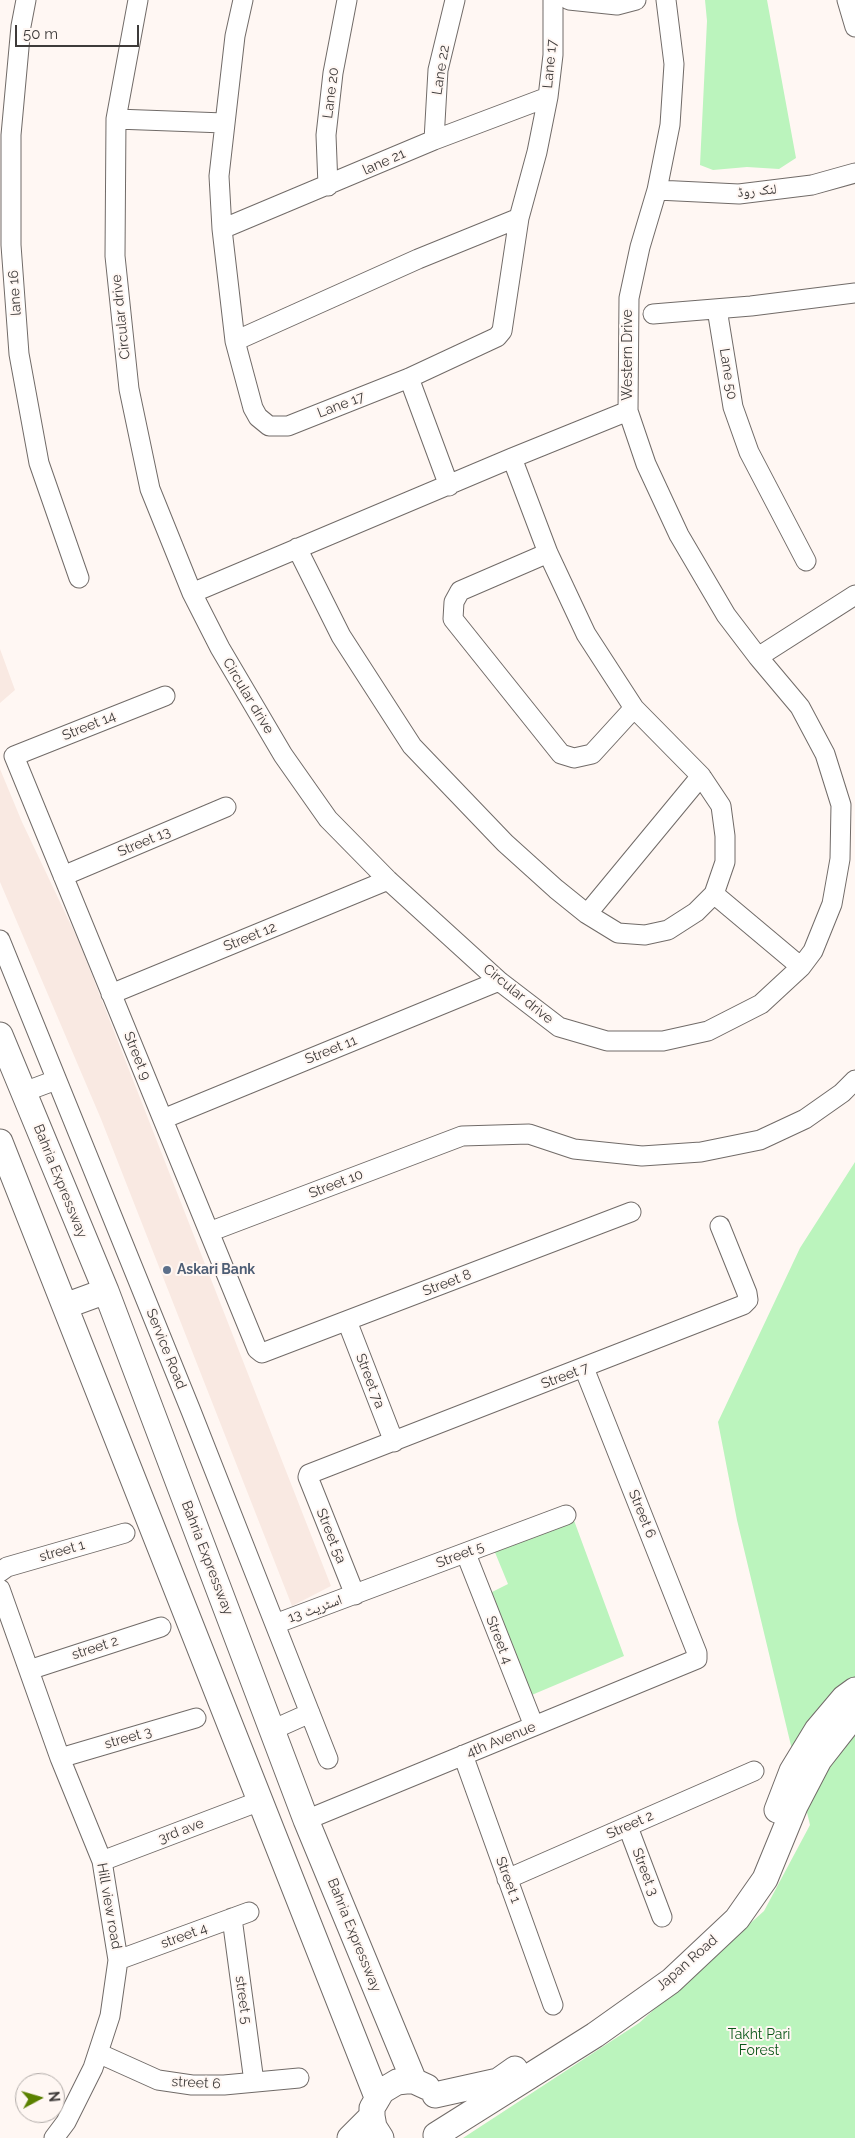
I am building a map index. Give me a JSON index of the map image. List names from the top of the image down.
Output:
{
  "streets": {
    "main road": ["Bahria Expressway", "Japan Road"],
    "street": [
      "Lane 17",
      "Lane 22",
      "Lane 20",
      "lane 21",
      "لنک روڈ",
      "lane 16",
      "Circular drive",
      "Western Drive",
      "Lane 50",
      "Street 14",
      "Street 13",
      "Street 12",
      "Street 11",
      "Street 9",
      "Street 10",
      "Street 8",
      "Service Road",
      "Street 7",
      "Street 7a",
      "Street 6",
      "Street 5a",
      "street 1",
      "Street 5",
      "اسٹریٹ 13",
      "Street 4",
      "street 2",
      "street 3",
      "4th Avenue",
      "Street 2",
      "3rd ave",
      "Street 3",
      "Street 1",
      "Hill view road",
      "street 4",
      "street 5",
      "street 6"
    ]
  },
  "crossings": [
    ["Lane 17", "lane 21"],
    ["Lane 22", "lane 21"],
    ["Lane 20", "lane 21"],
    ["لنک روڈ", "Western Drive"],
    ["Circular drive", "Western Drive"],
    ["Circular drive", "Street 12"],
    ["Circular drive", "Street 11"],
    ["Street 14", "Street 9"],
    ["Street 13", "Street 9"],
    ["Street 12", "Street 9"],
    ["Street 11", "Street 9"],
    ["Street 9", "Street 10"],
    ["Street 9", "Street 8"],
    ["Bahria Expressway", "4th Avenue"],
    ["Street 8", "Street 7a"],
    ["Service Road", "اسٹریٹ 13"],
    ["Street 7", "Street 7a"],
    ["Street 7", "Street 6"],
    ["Street 7", "Street 5a"],
    ["Street 6", "4th Avenue"],
    ["Street 5a", "Street 5"],
    ["Street 5a", "اسٹریٹ 13"],
    ["Street 5", "اسٹریٹ 13"],
    ["Street 5", "Street 4"],
    ["Street 4", "4th Avenue"],
    ["street 2", "Hill view road"],
    ["street 3", "Hill view road"],
    ["4th Avenue", "Street 1"],
    ["Street 2", "Street 3"],
    ["Street 2", "Street 1"],
    ["3rd ave", "Hill view road"],
    ["Hill view road", "street 4"],
    ["Hill view road", "street 6"],
    ["street 4", "street 5"],
    ["street 5", "street 6"]
  ],
  "parks": ["Takht Pari Forest"],
  "places": ["Askari Bank"],
  "scale_bar": "50 m",
  "north": "right"
}
